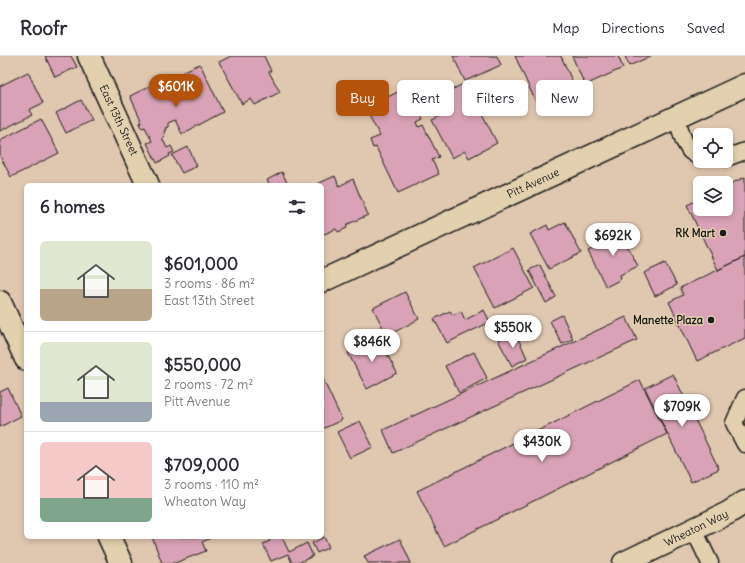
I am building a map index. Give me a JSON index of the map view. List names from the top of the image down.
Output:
{
  "streets": {
    "street": ["East 13th Street", "Pitt Avenue", "Wheaton Way"]
  },
  "places": ["RK Mart", "Manette Plaza"],
  "page": {
    "header": "Roofr",
    "nav": ["Map", "Directions", "Saved"],
    "price": [
      "$601K",
      "$692K",
      "$550K",
      "$846K",
      "$709K",
      "$430K"
    ],
    "chip": [
      "Buy",
      "Rent",
      "Filters",
      "New"
    ],
    "heading": "6 homes",
    "list": [
      {
        "name": "$601,000",
        "note": "3 rooms · 86 m² · East 13th Street"
      },
      {
        "name": "$550,000",
        "note": "2 rooms · 72 m² · Pitt Avenue"
      },
      {
        "name": "$709,000",
        "note": "3 rooms · 110 m² · Wheaton Way"
      }
    ]
  }
}
